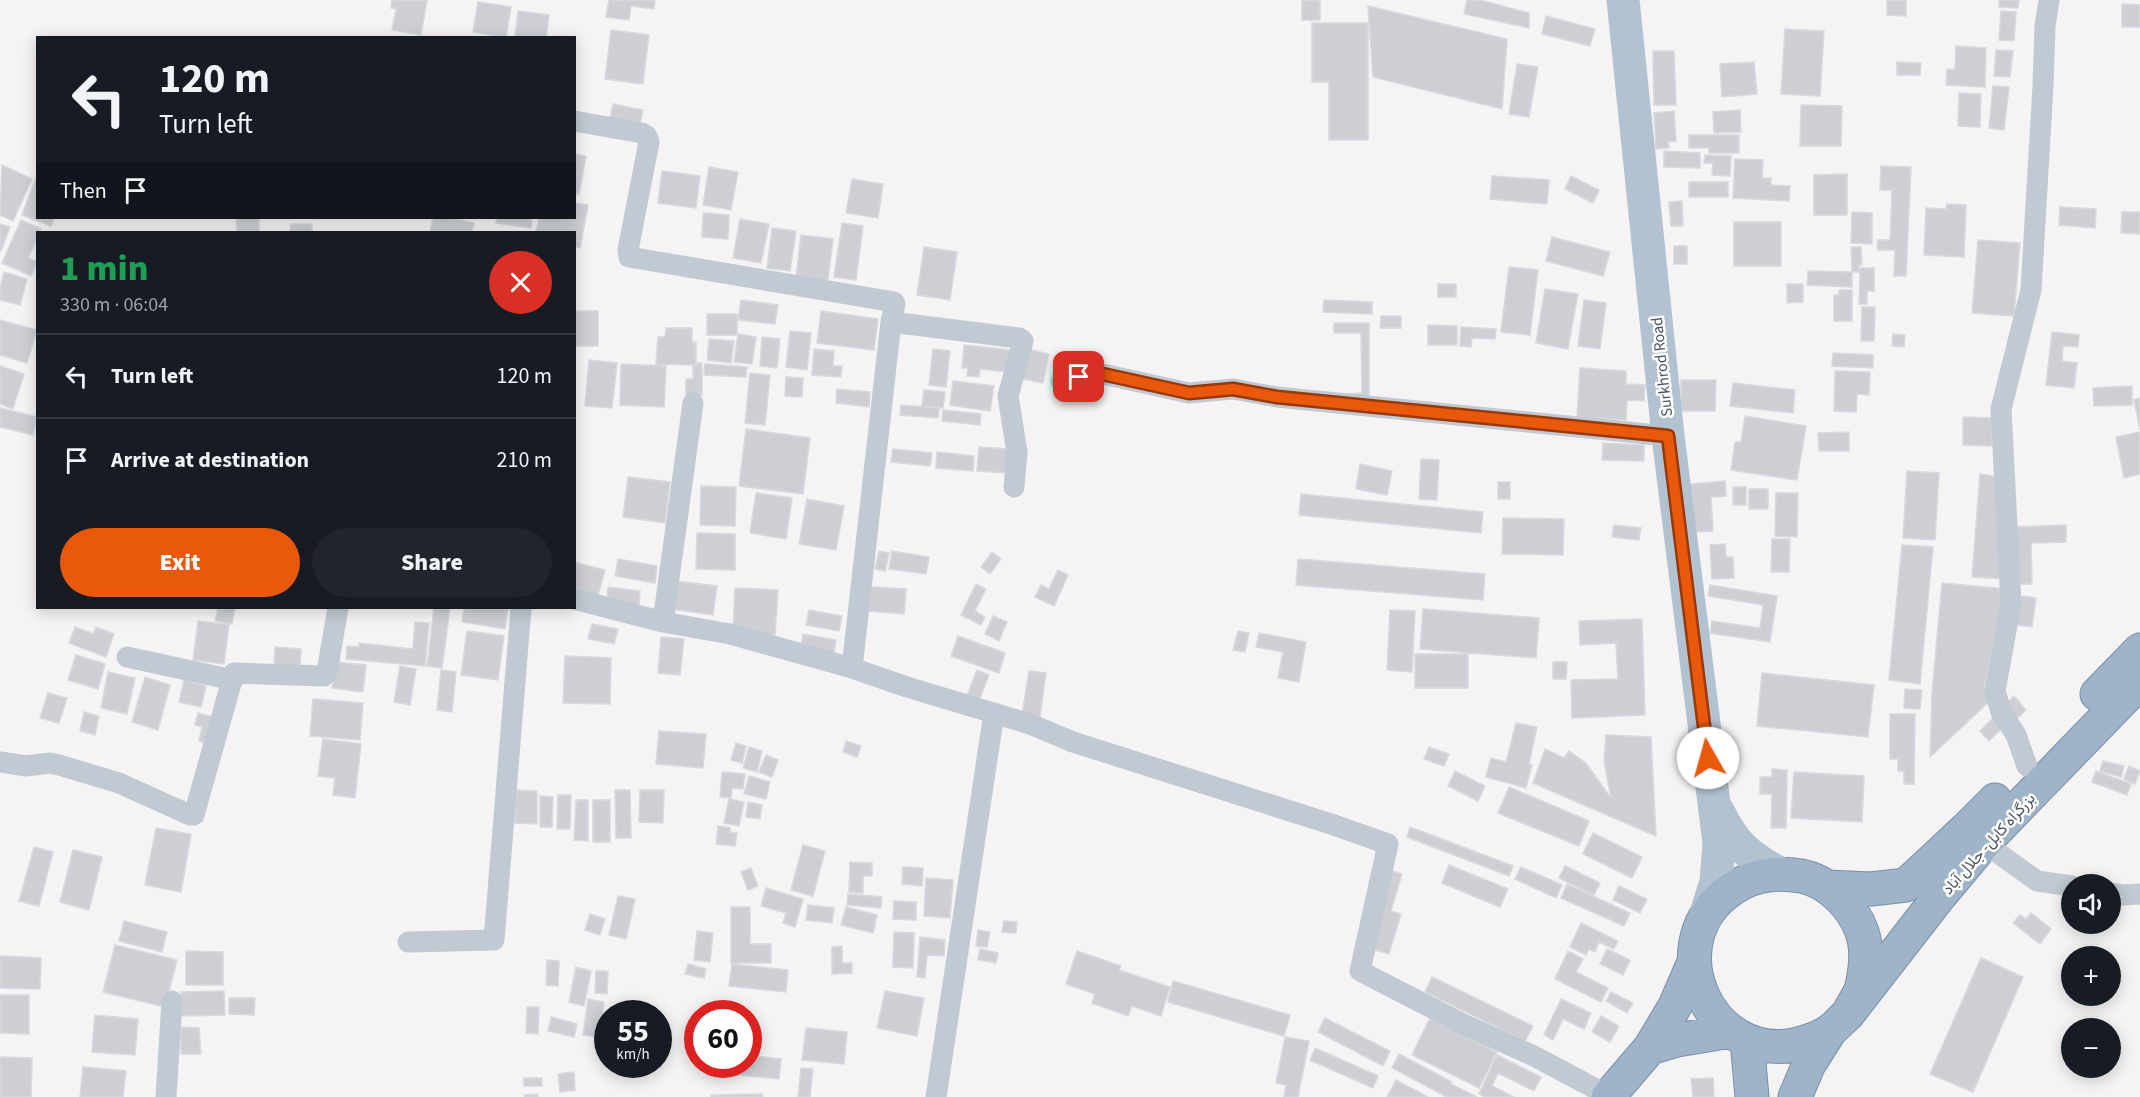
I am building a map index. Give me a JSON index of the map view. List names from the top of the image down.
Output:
{
  "streets": {
    "highway": ["بزرگراه کابل- جلال آباد"],
    "main road": ["Surkhrod Road"]
  },
  "crossings": [
    ["Surkhrod Road", "بزرگراه کابل- جلال آباد"]
  ],
  "page": {
    "turn": ["120 m", "Turn left"],
    "then": "Then",
    "heading": ["1 min", "330 m · 06:04"],
    "list": [
      {
        "name": "Turn left",
        "value": "120 m"
      },
      {
        "name": "Arrive at destination",
        "value": "210 m"
      }
    ],
    "buttons": ["Exit", "Share"],
    "map_buttons": ["+", "−"],
    "speed": "55 km/h",
    "limit": "60"
  }
}
